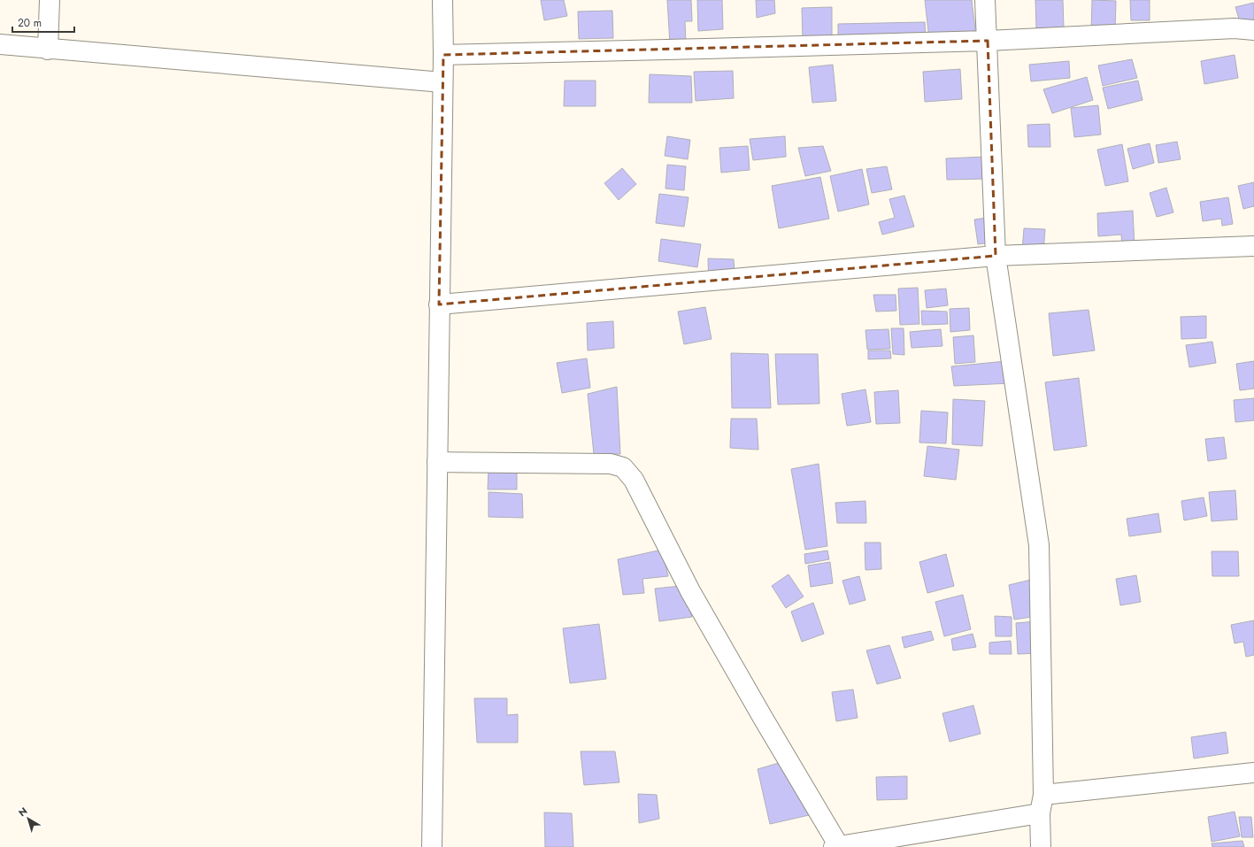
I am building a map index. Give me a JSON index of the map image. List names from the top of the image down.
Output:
{
  "scale_bar": "20 m",
  "north": "top left"
}
